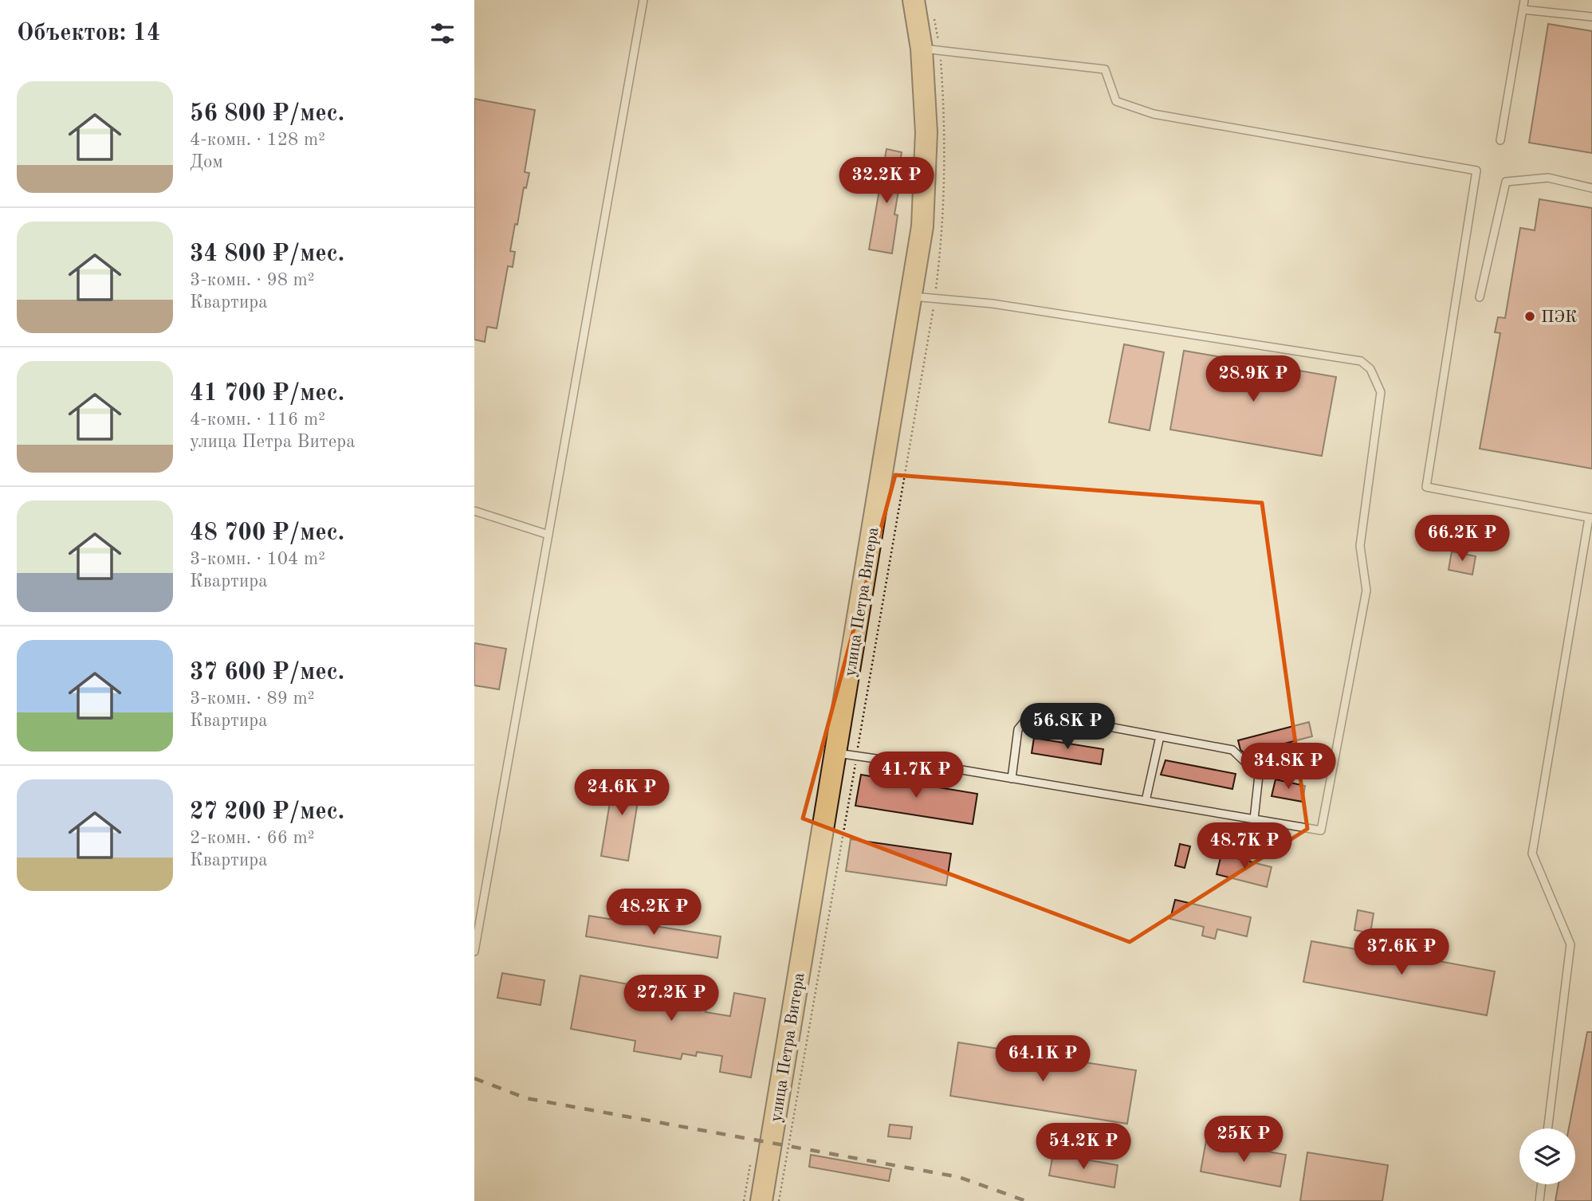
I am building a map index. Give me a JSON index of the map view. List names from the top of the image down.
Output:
{
  "streets": {
    "main road": ["улица Петра Витера"]
  },
  "places": ["ПЭК"],
  "page": {
    "heading": "Объектов: 14",
    "list": [
      {
        "name": "56 800 ₽/мес.",
        "note": "4-комн. · 128 m² · Дом"
      },
      {
        "name": "34 800 ₽/мес.",
        "note": "3-комн. · 98 m² · Квартира"
      },
      {
        "name": "41 700 ₽/мес.",
        "note": "4-комн. · 116 m² · улица Петра Витера"
      },
      {
        "name": "48 700 ₽/мес.",
        "note": "3-комн. · 104 m² · Квартира"
      },
      {
        "name": "37 600 ₽/мес.",
        "note": "3-комн. · 89 m² · Квартира"
      },
      {
        "name": "27 200 ₽/мес.",
        "note": "2-комн. · 66 m² · Квартира"
      }
    ],
    "price": [
      "32.2K ₽",
      "28.9K ₽",
      "66.2K ₽",
      "56.8K ₽",
      "34.8K ₽",
      "41.7K ₽",
      "24.6K ₽",
      "48.7K ₽",
      "48.2K ₽",
      "37.6K ₽",
      "27.2K ₽",
      "64.1K ₽",
      "25K ₽",
      "54.2K ₽"
    ]
  }
}
